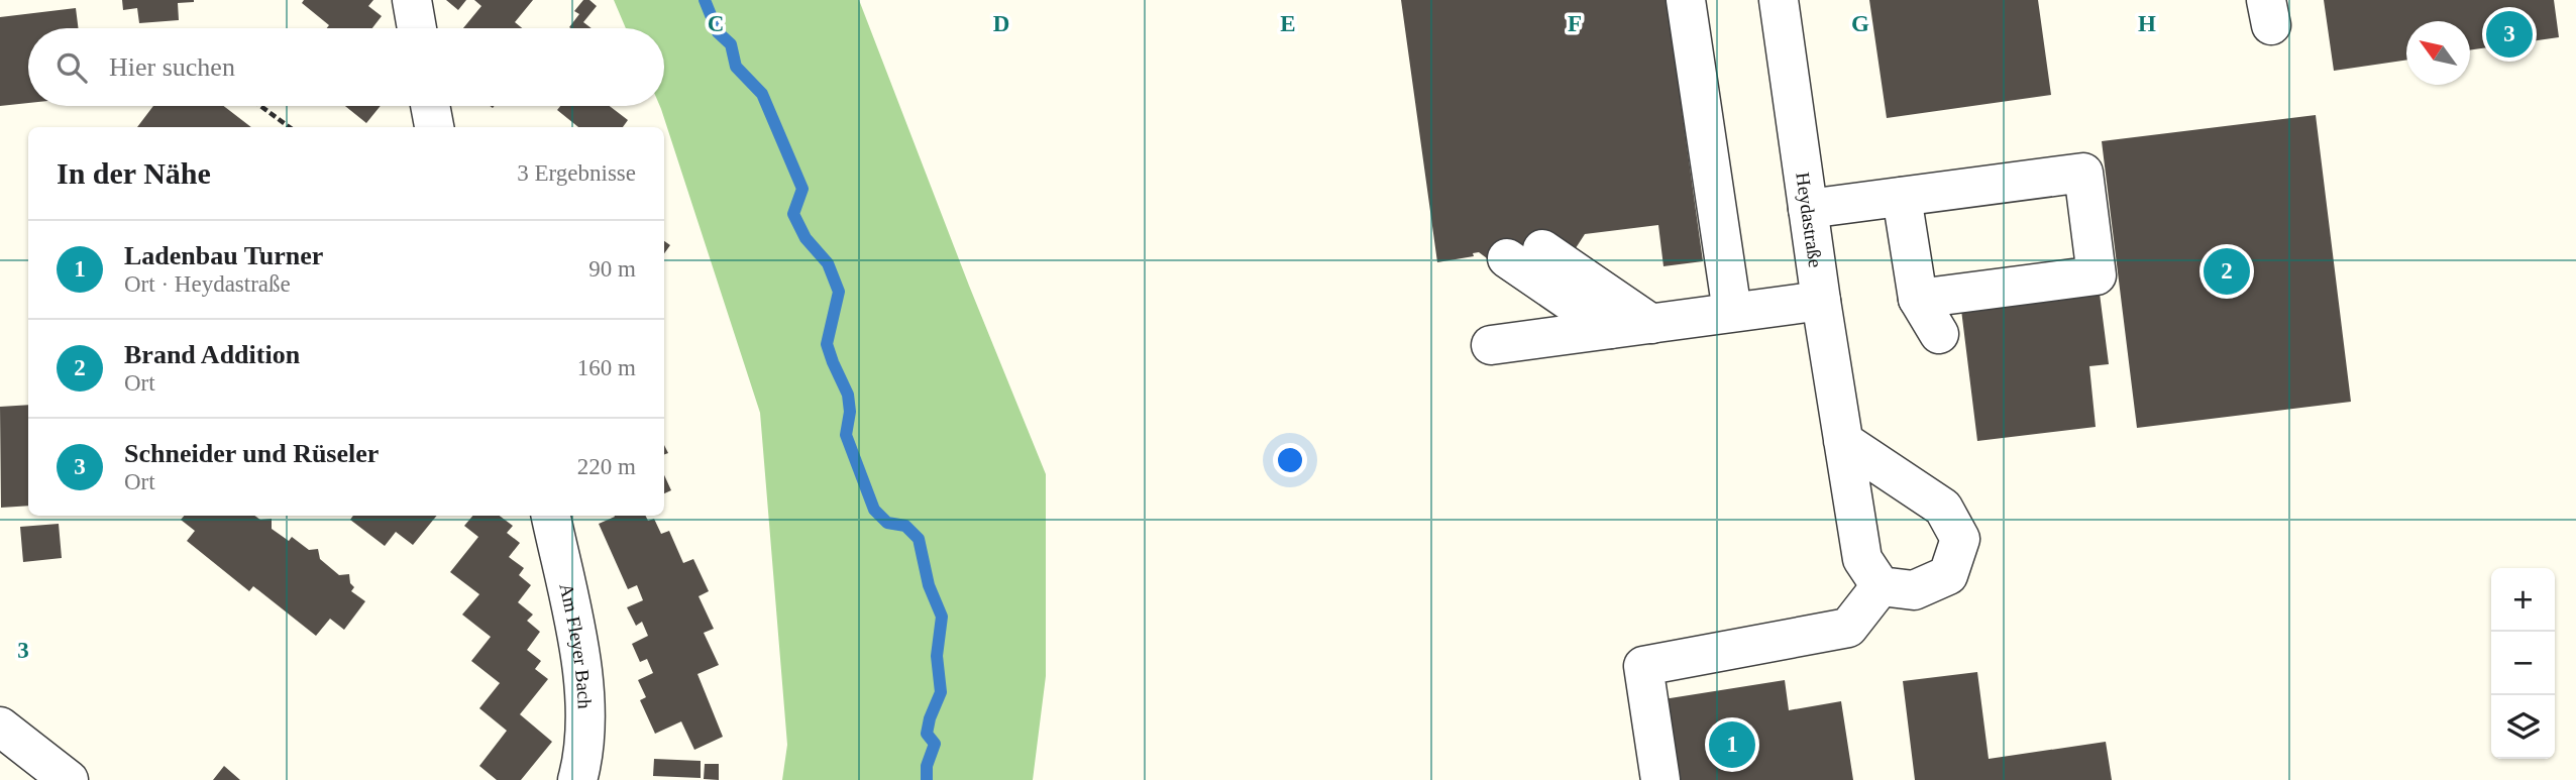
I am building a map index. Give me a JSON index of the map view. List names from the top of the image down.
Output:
{
  "streets": {
    "street": ["Heydastraße", "Am Fleyer Bach"]
  },
  "north": "top left",
  "page": {
    "pins": ["3", "2", "1"],
    "search": "Hier suchen",
    "heading": ["In der Nähe", "3 Ergebnisse"],
    "list": [
      {
        "mark": "1",
        "name": "Ladenbau Turner",
        "note": "Ort · Heydastraße",
        "value": "90 m"
      },
      {
        "mark": "2",
        "name": "Brand Addition",
        "note": "Ort",
        "value": "160 m"
      },
      {
        "mark": "3",
        "name": "Schneider und Rüseler",
        "note": "Ort",
        "value": "220 m"
      }
    ],
    "map_buttons": ["+", "−"]
  },
  "grid": {
    "columns": [
      "C",
      "D",
      "E",
      "F",
      "G",
      "H"
    ],
    "rows": ["3"]
  }
}
